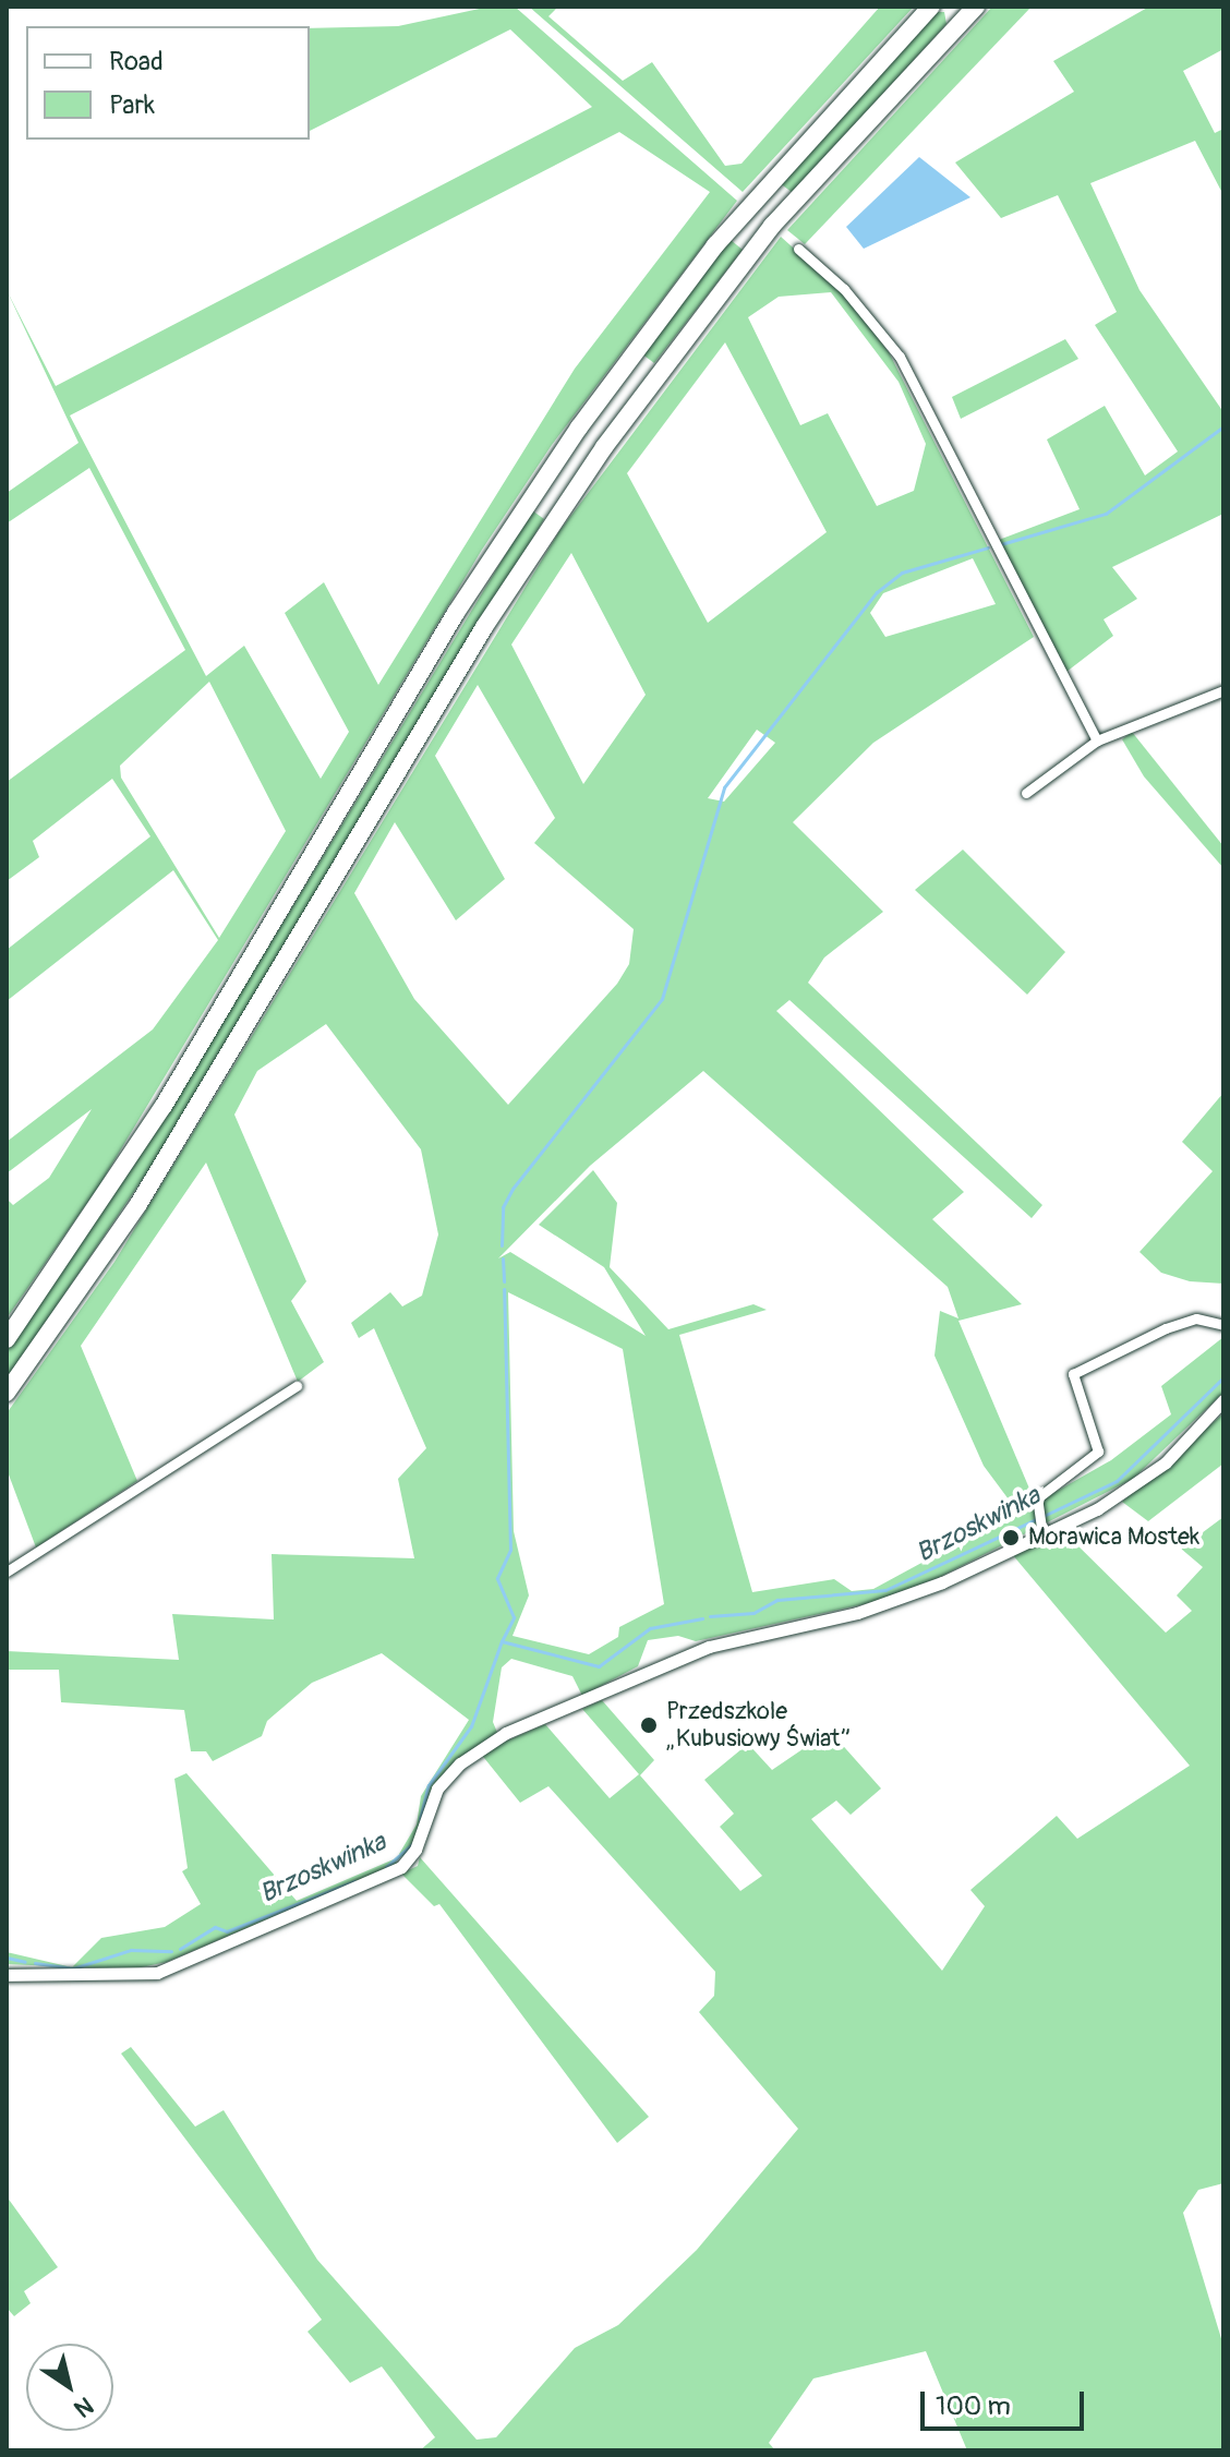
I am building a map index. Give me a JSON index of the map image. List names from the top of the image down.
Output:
{
  "water": ["Brzoskwinka"],
  "places": ["Morawica Mostek", "Przedszkole „Kubusiowy Świat”"],
  "legend": ["Road", "Park"],
  "scale_bar": "100 m",
  "north": "bottom right"
}
